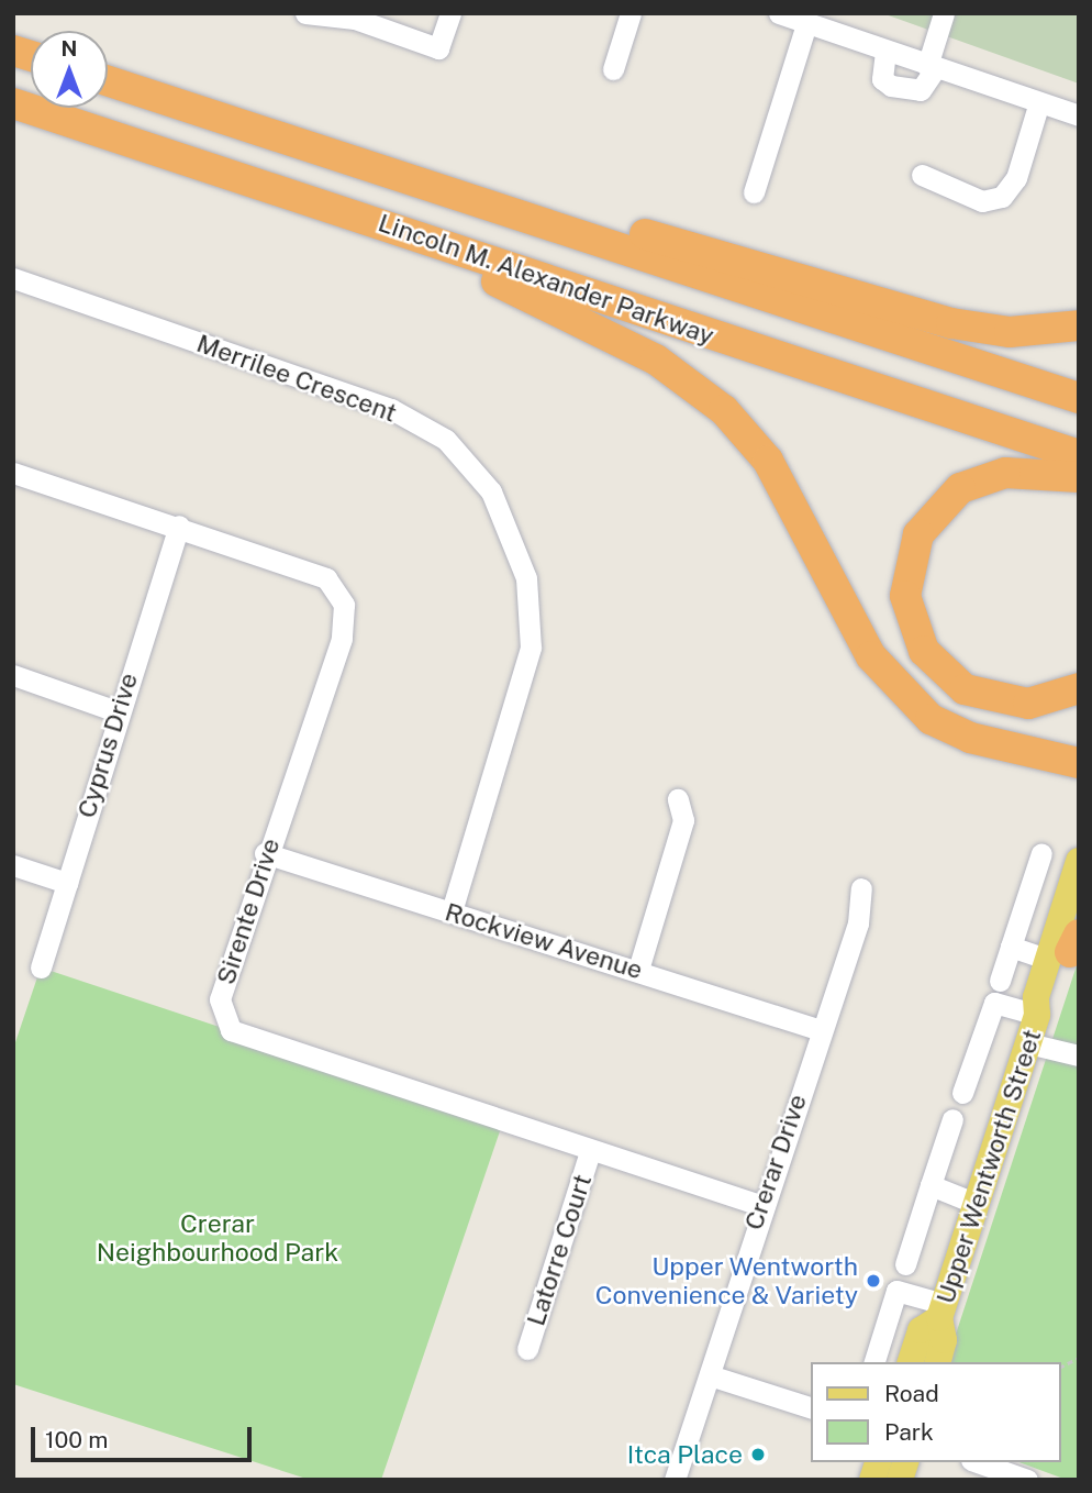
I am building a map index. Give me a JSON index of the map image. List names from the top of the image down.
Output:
{
  "streets": {
    "highway": ["Lincoln M. Alexander Parkway"],
    "main road": ["Upper Wentworth Street"],
    "street": [
      "Merrilee Crescent",
      "Cyprus Drive",
      "Sirente Drive",
      "Rockview Avenue",
      "Crerar Drive",
      "Latorre Court"
    ]
  },
  "crossings": [
    ["Merrilee Crescent", "Rockview Avenue"],
    ["Cyprus Drive", "Sirente Drive"],
    ["Sirente Drive", "Rockview Avenue"],
    ["Sirente Drive", "Crerar Drive"],
    ["Sirente Drive", "Latorre Court"],
    ["Rockview Avenue", "Crerar Drive"]
  ],
  "parks": ["Crerar Neighbourhood Park"],
  "places": ["Upper Wentworth Convenience & Variety", "Itca Place"],
  "legend": ["Road", "Park"],
  "scale_bar": "100 m",
  "north": "top"
}
